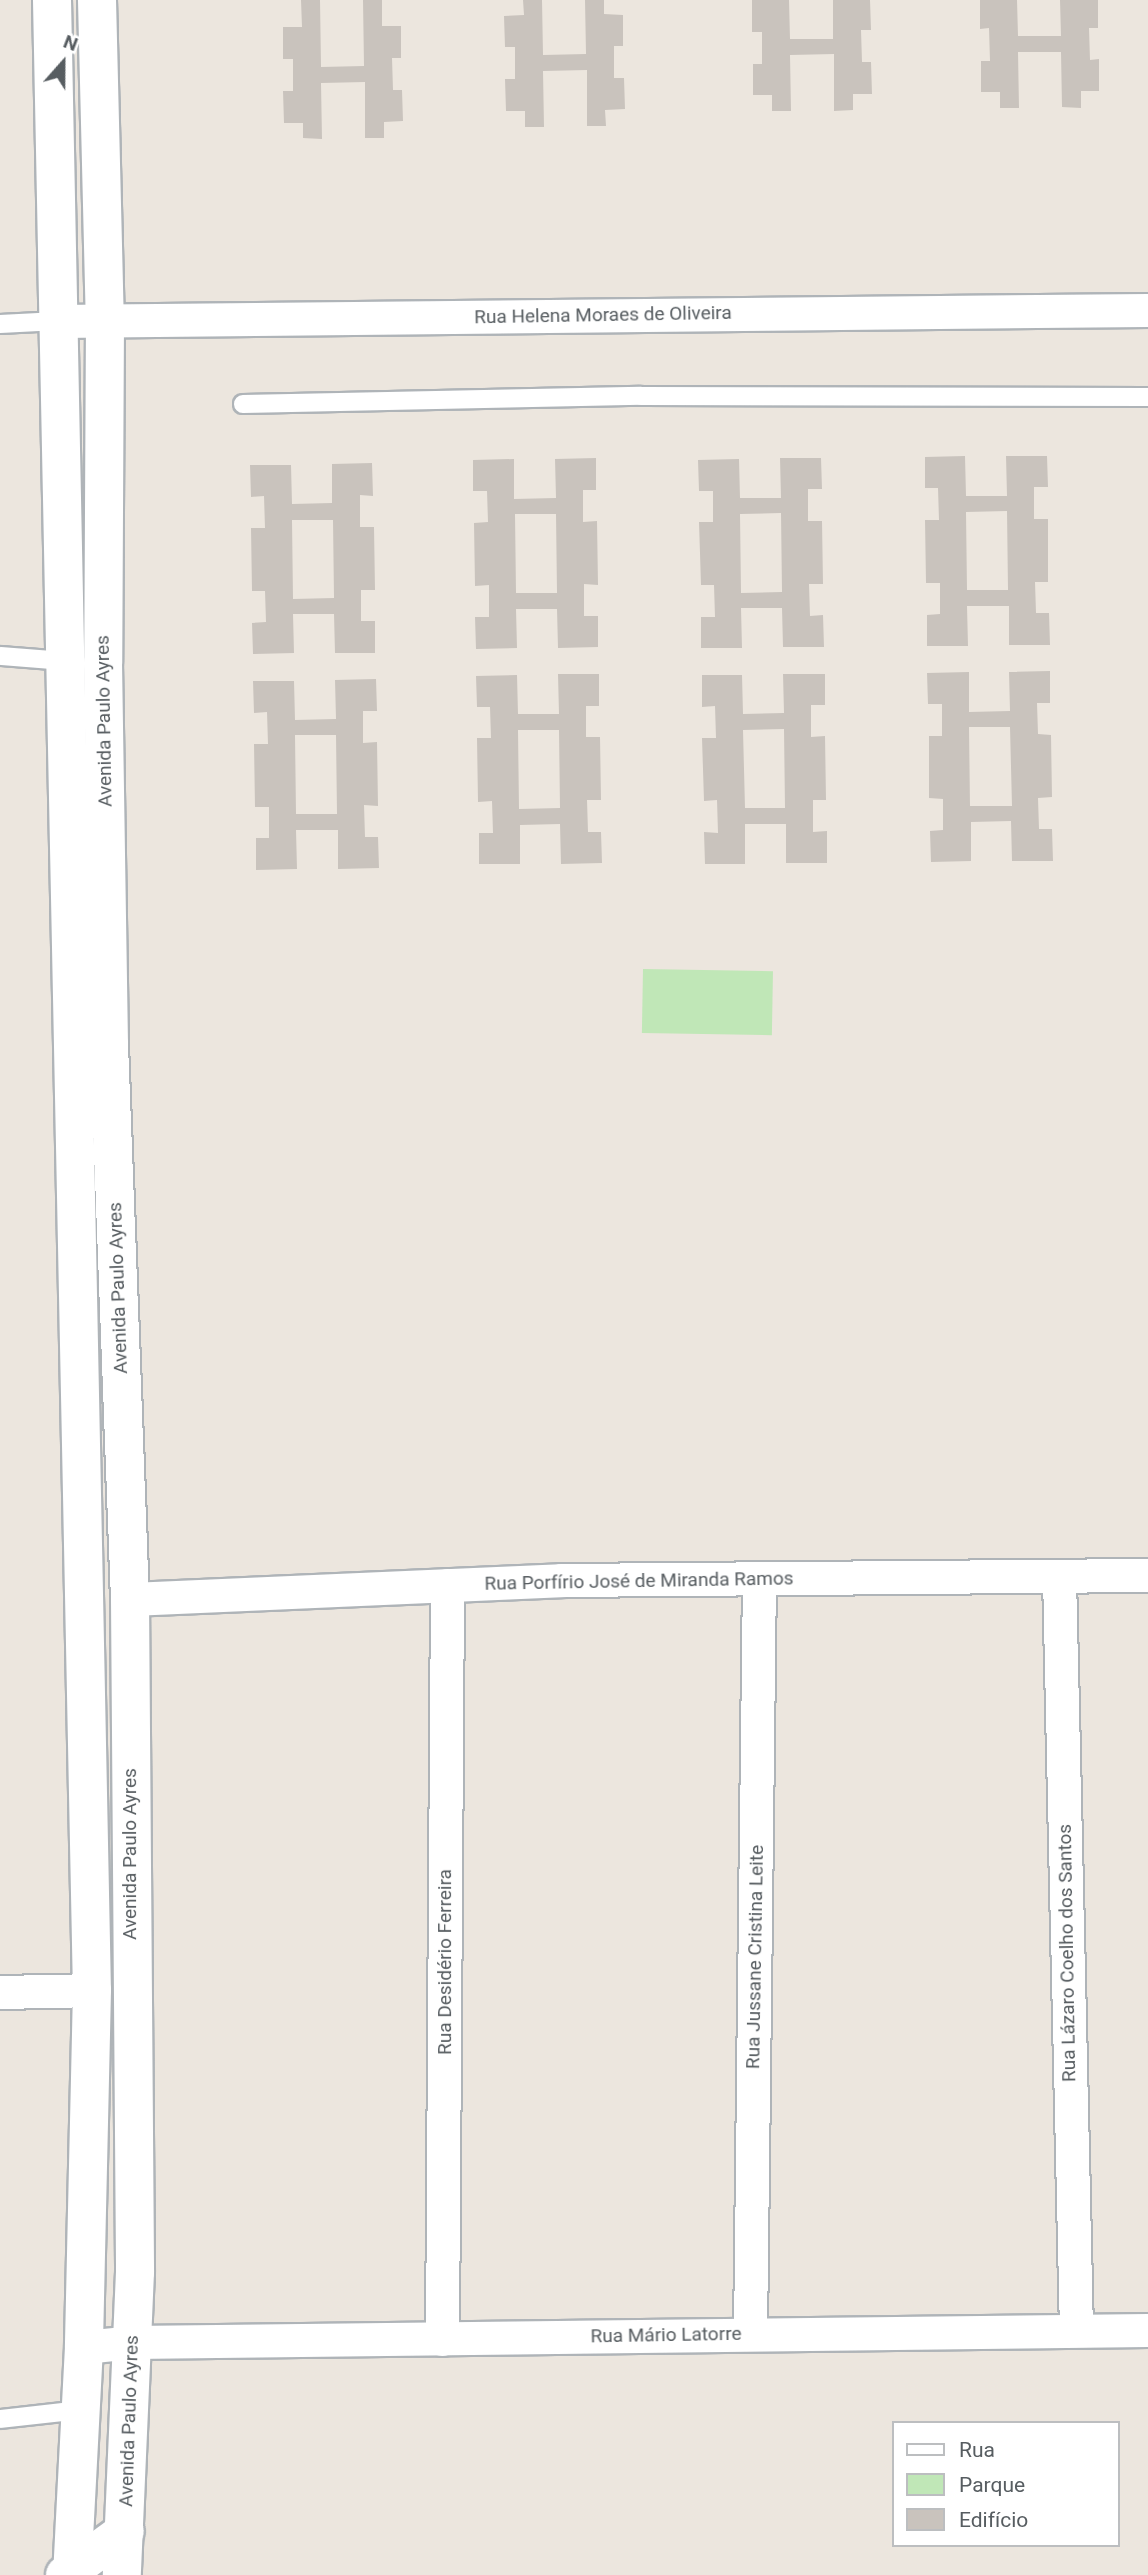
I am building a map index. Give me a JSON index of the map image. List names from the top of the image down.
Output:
{
  "streets": {
    "main road": ["Avenida Paulo Ayres"],
    "street": [
      "Rua Helena Moraes de Oliveira",
      "Rua Porfírio José de Miranda Ramos",
      "Rua Lázaro Coelho dos Santos",
      "Rua Jussane Cristina Leite",
      "Rua Desidério Ferreira",
      "Rua Mário Latorre"
    ]
  },
  "crossings": [
    ["Rua Helena Moraes de Oliveira", "Avenida Paulo Ayres"],
    ["Avenida Paulo Ayres", "Rua Porfírio José de Miranda Ramos"],
    ["Avenida Paulo Ayres", "Rua Mário Latorre"],
    ["Rua Porfírio José de Miranda Ramos", "Rua Lázaro Coelho dos Santos"],
    ["Rua Porfírio José de Miranda Ramos", "Rua Jussane Cristina Leite"],
    ["Rua Porfírio José de Miranda Ramos", "Rua Desidério Ferreira"],
    ["Rua Lázaro Coelho dos Santos", "Rua Mário Latorre"],
    ["Rua Jussane Cristina Leite", "Rua Mário Latorre"],
    ["Rua Desidério Ferreira", "Rua Mário Latorre"]
  ],
  "legend": ["Rua", "Parque", "Edifício"],
  "north": "top"
}
